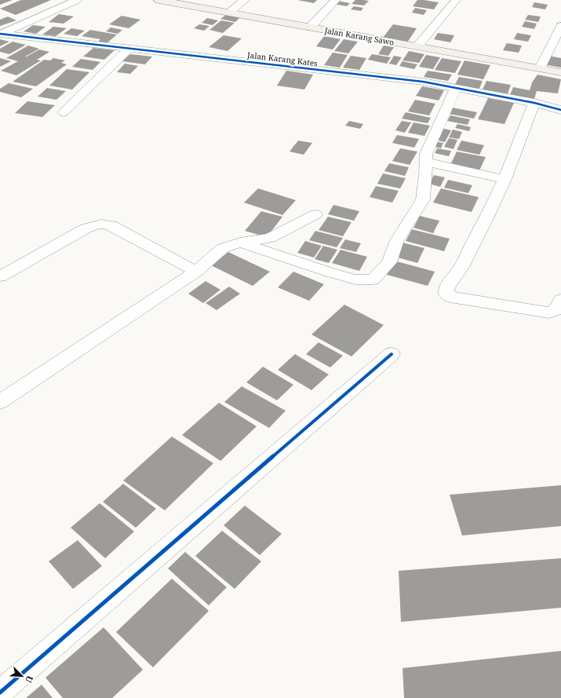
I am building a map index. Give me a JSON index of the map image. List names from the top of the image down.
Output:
{
  "streets": {
    "street": ["Jalan Karang Sawo", "Jalan Karang Kates"]
  },
  "north": "bottom right"
}
